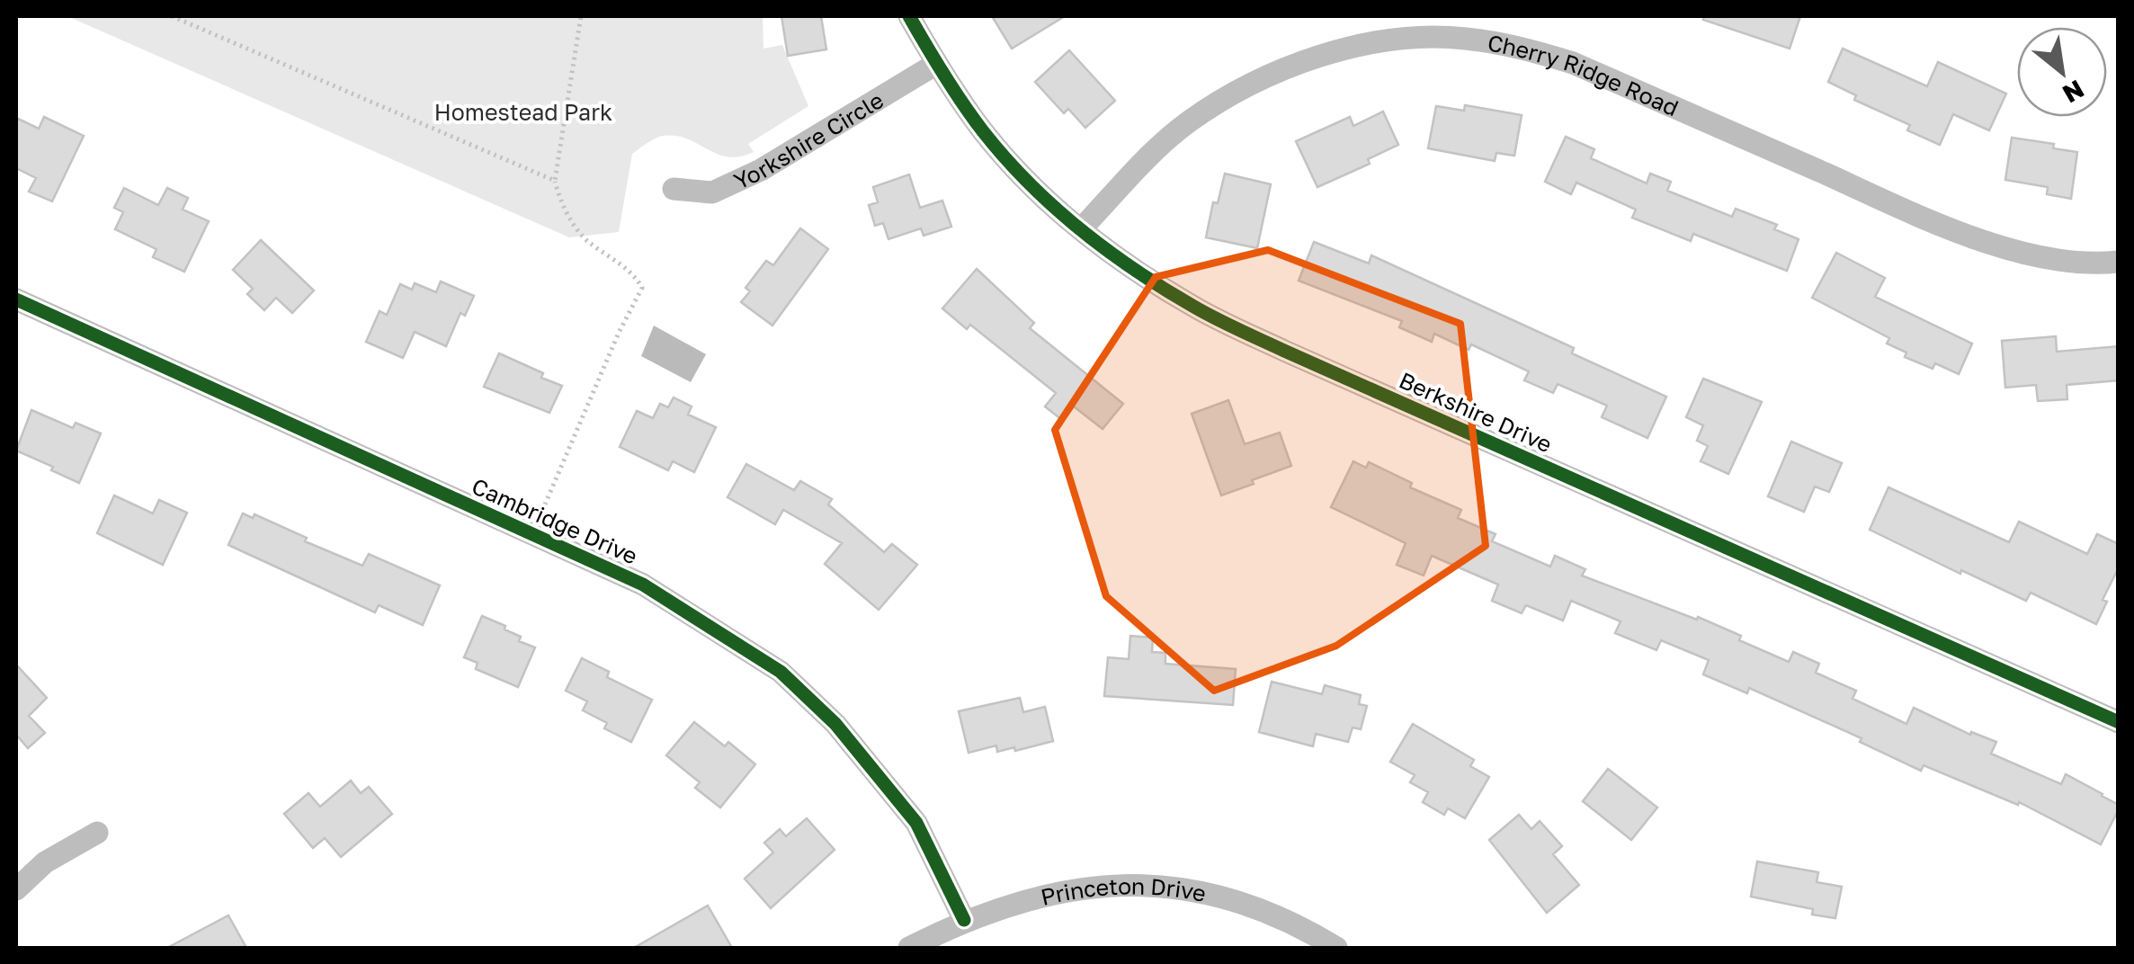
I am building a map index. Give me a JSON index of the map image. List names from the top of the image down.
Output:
{
  "streets": {
    "street": [
      "Cherry Ridge Road",
      "Yorkshire Circle",
      "Berkshire Drive",
      "Cambridge Drive",
      "Princeton Drive"
    ]
  },
  "crossings": [
    ["Cherry Ridge Road", "Berkshire Drive"],
    ["Yorkshire Circle", "Berkshire Drive"],
    ["Cambridge Drive", "Princeton Drive"]
  ],
  "parks": ["Homestead Park"],
  "north": "bottom right"
}
